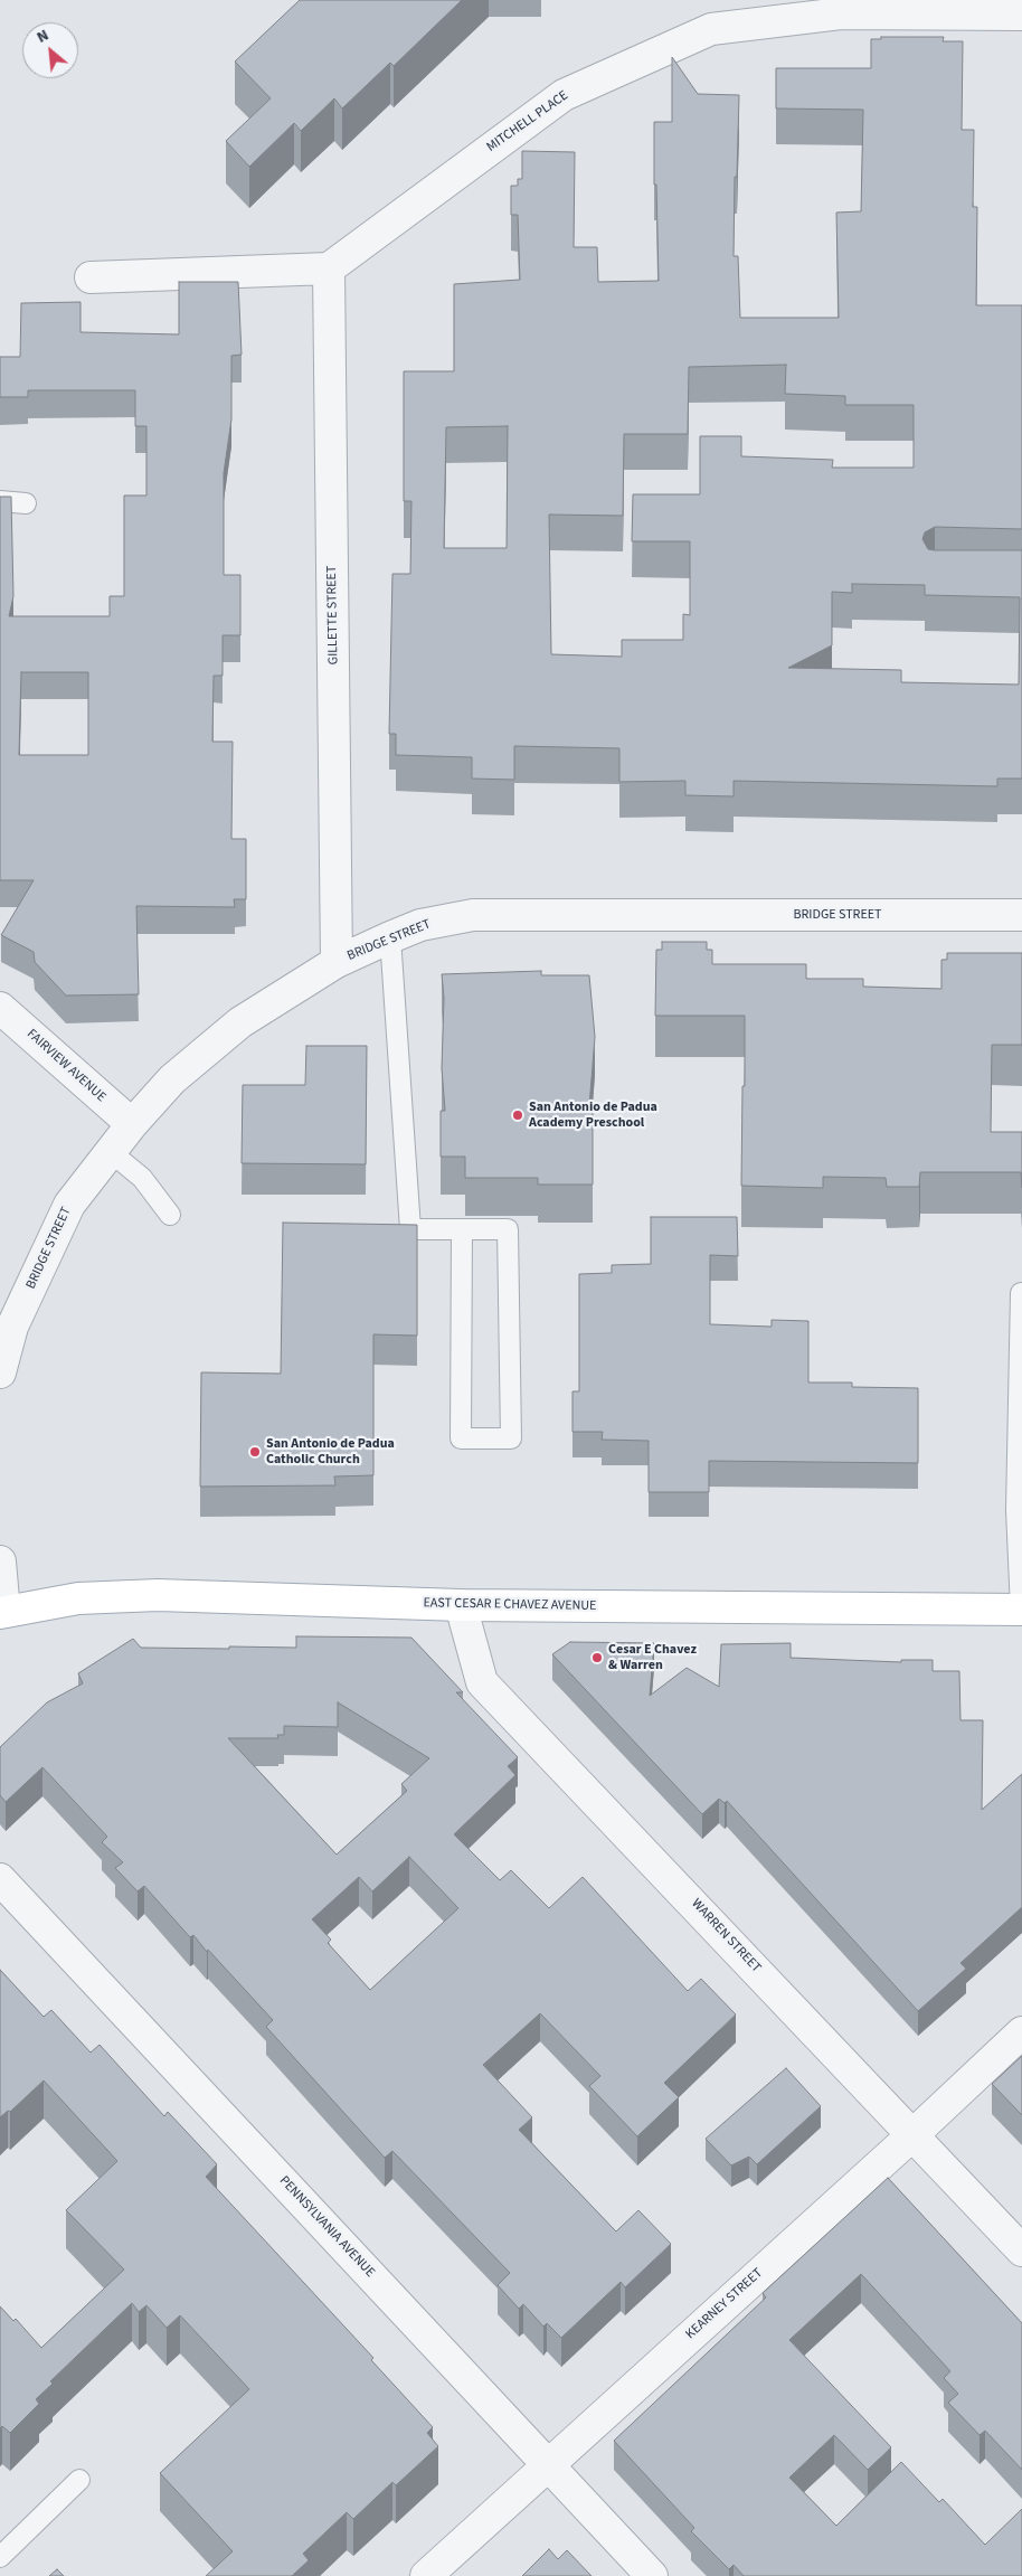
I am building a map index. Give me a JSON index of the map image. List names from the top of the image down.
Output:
{
  "streets": {
    "main road": ["EAST CESAR E CHAVEZ AVENUE"],
    "street": [
      "MITCHELL PLACE",
      "GILLETTE STREET",
      "BRIDGE STREET",
      "FAIRVIEW AVENUE",
      "WARREN STREET",
      "PENNSYLVANIA AVENUE",
      "KEARNEY STREET"
    ]
  },
  "crossings": [
    ["MITCHELL PLACE", "GILLETTE STREET"],
    ["GILLETTE STREET", "BRIDGE STREET"],
    ["BRIDGE STREET", "FAIRVIEW AVENUE"],
    ["EAST CESAR E CHAVEZ AVENUE", "WARREN STREET"],
    ["WARREN STREET", "KEARNEY STREET"],
    ["PENNSYLVANIA AVENUE", "KEARNEY STREET"]
  ],
  "places": ["San Antonio de Padua Academy Preschool", "San Antonio de Padua Catholic Church", "Cesar E Chavez & Warren"],
  "north": "top left"
}
